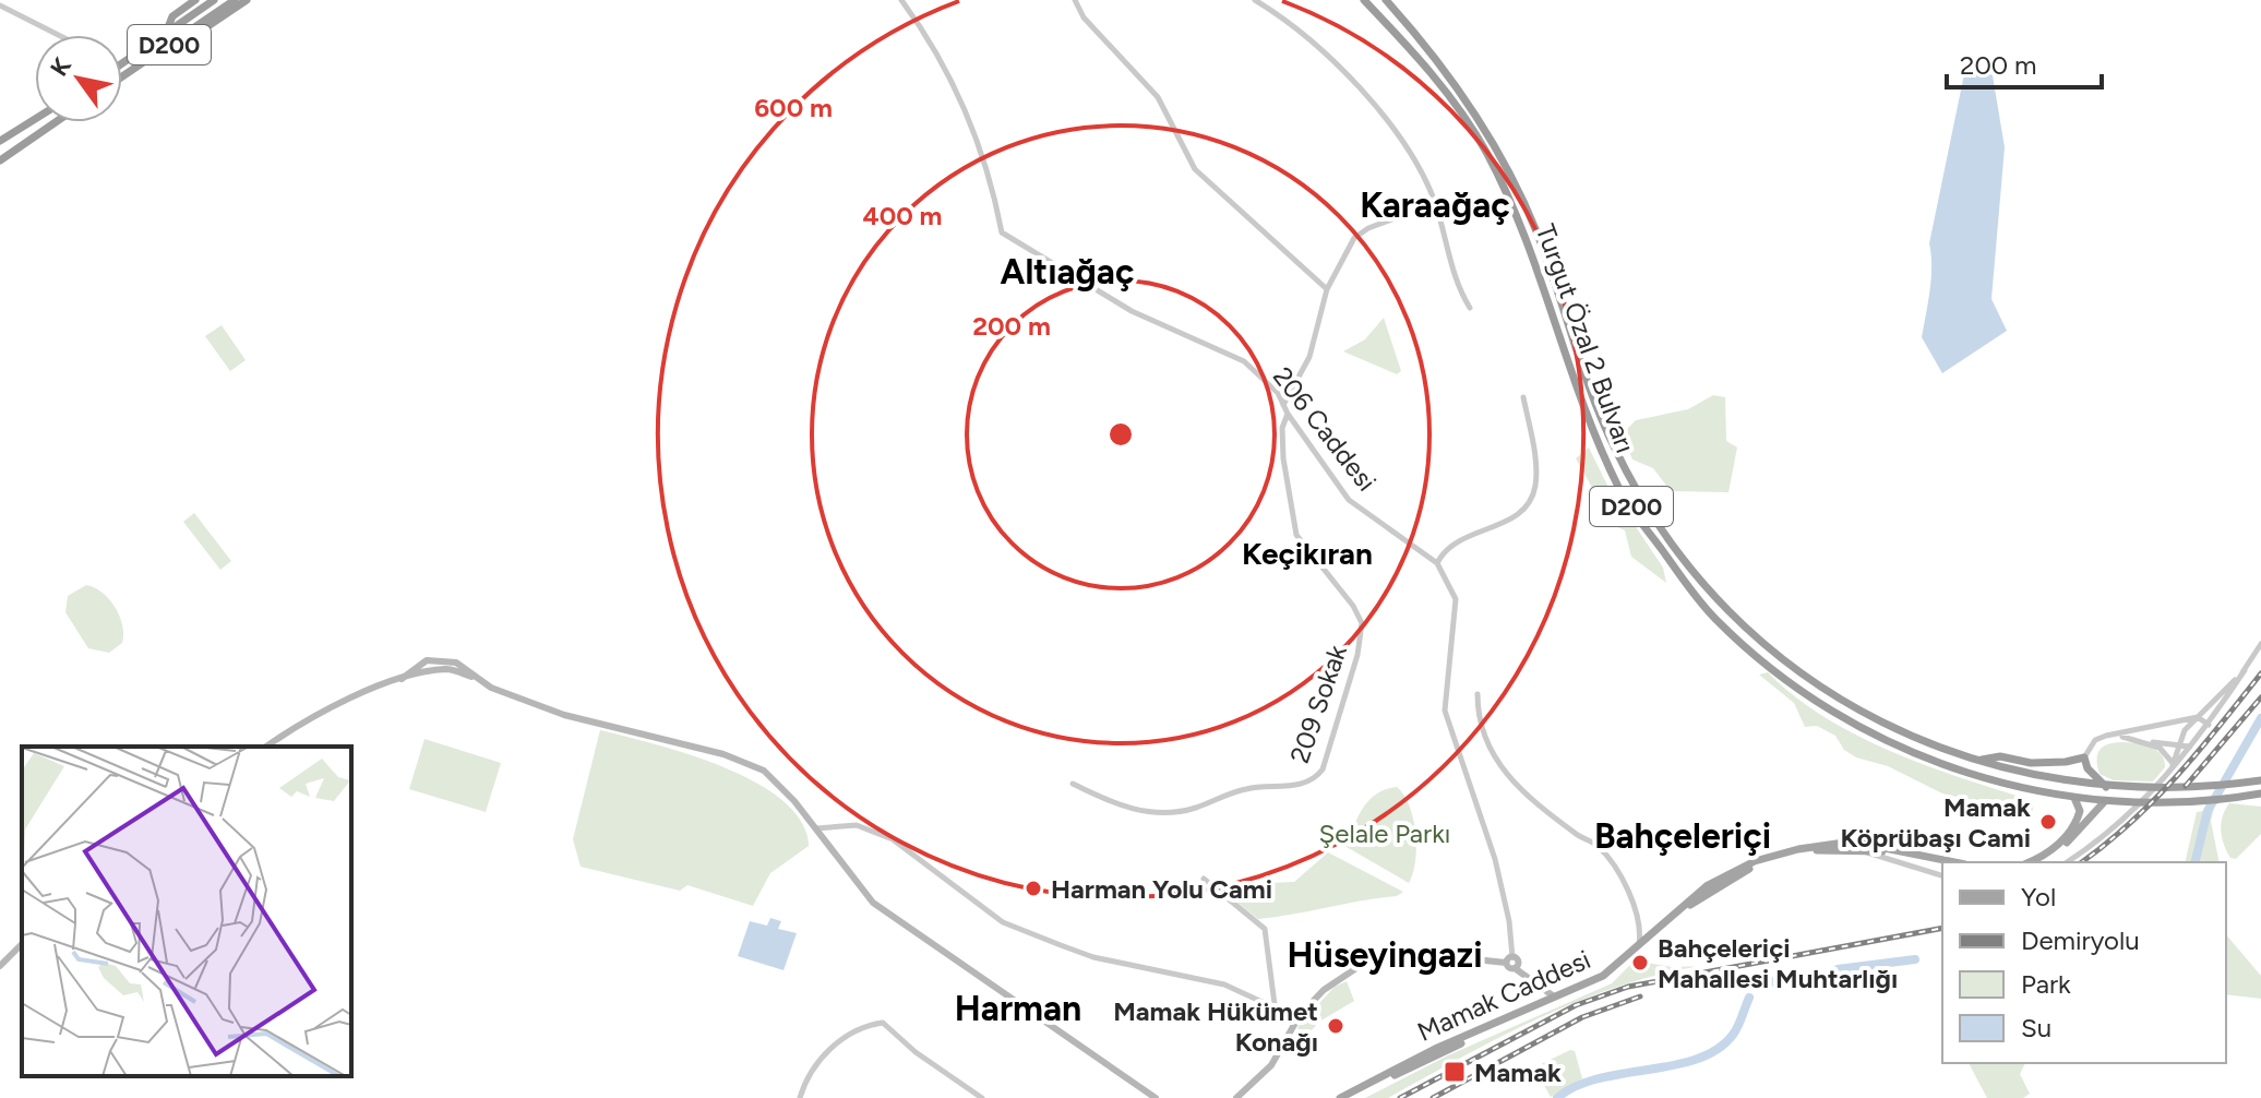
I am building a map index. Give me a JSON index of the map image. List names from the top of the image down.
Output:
{
  "streets": {
    "highway": ["D200", "Turgut Özal 2 Bulvarı"],
    "main road": ["Mamak Caddesi"],
    "street": ["206 Caddesi", "209 Sokak"]
  },
  "crossings": [
    ["D200", "Turgut Özal 2 Bulvarı"],
    ["206 Caddesi", "209 Sokak"]
  ],
  "districts": [
    "Karaağaç",
    "Altıağaç",
    "Keçikıran",
    "Bahçeleriçi",
    "Hüseyingazi",
    "Harman"
  ],
  "parks": ["Şelale Parkı"],
  "places": {
    "other": [
      "Mamak Köprübaşı Cami",
      "Harman Yolu Cami",
      "Bahçeleriçi Mahallesi Muhtarlığı",
      "Mamak Hükümet Konağı"
    ],
    "transit": ["Mamak"]
  },
  "legend": [
    "Yol",
    "Demiryolu",
    "Park",
    "Su"
  ],
  "scale_bar": "200 m",
  "north": "top left",
  "rings": ["600 m", "400 m", "200 m"]
}
